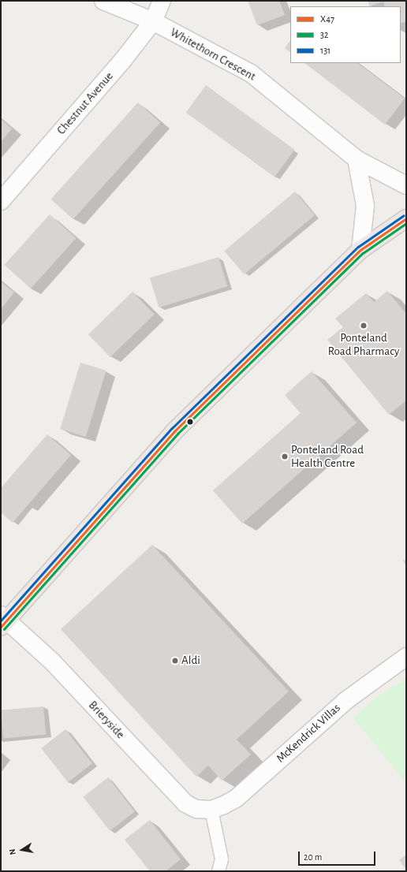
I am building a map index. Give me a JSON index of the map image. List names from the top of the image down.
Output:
{
  "streets": {
    "street": [
      "Whitethorn Crescent",
      "Chestnut Avenue",
      "Brieryside",
      "McKendrick Villas"
    ]
  },
  "crossings": [
    ["Whitethorn Crescent", "Chestnut Avenue"],
    ["Brieryside", "McKendrick Villas"]
  ],
  "places": ["Ponteland Road Pharmacy", "Ponteland Road Health Centre", "Aldi"],
  "lines": ["transit line 131", "transit line X47", "transit line 32"],
  "legend": ["X47", "32", "131"],
  "scale_bar": "20 m",
  "north": "left"
}
